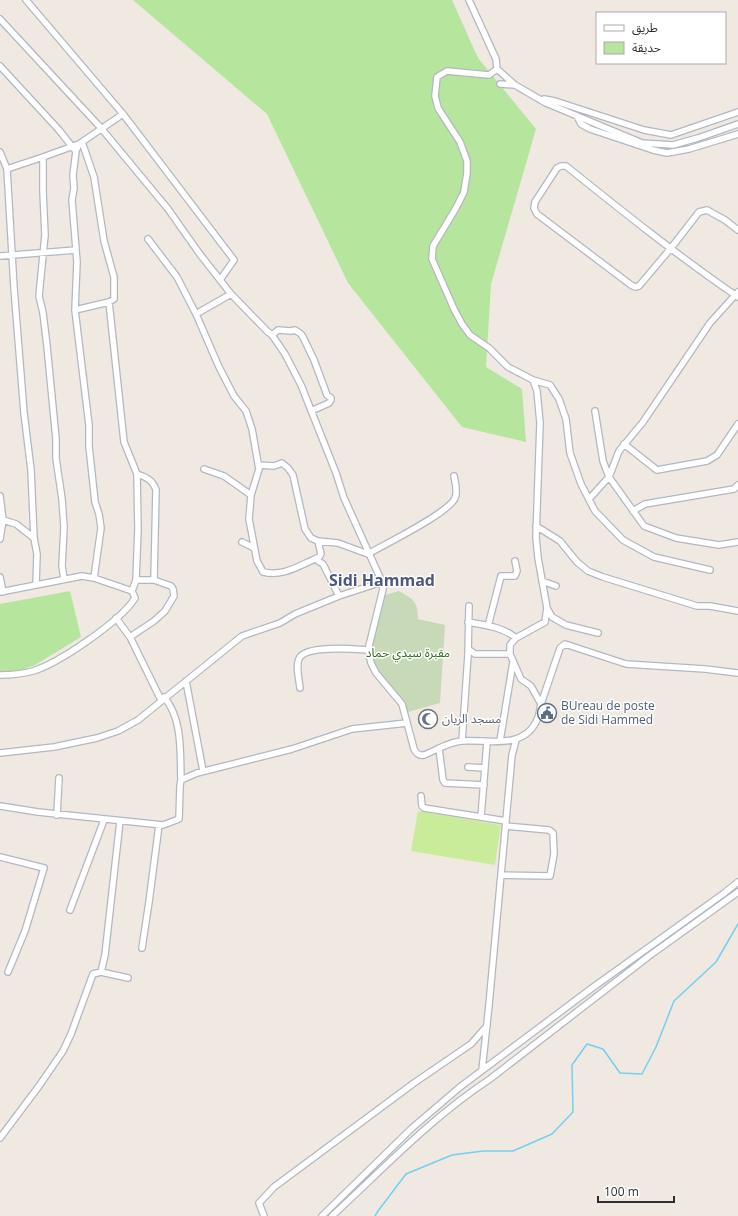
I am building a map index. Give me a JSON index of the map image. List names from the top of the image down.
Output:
{
  "districts": ["Sidi Hammad"],
  "parks": ["مقبرة سيدي حماد"],
  "places": {
    "public building": ["BUreau de poste de Sidi Hammed"],
    "mosque": ["مسجد الريان"]
  },
  "legend": ["طريق", "حديقة"],
  "scale_bar": "100 m"
}
